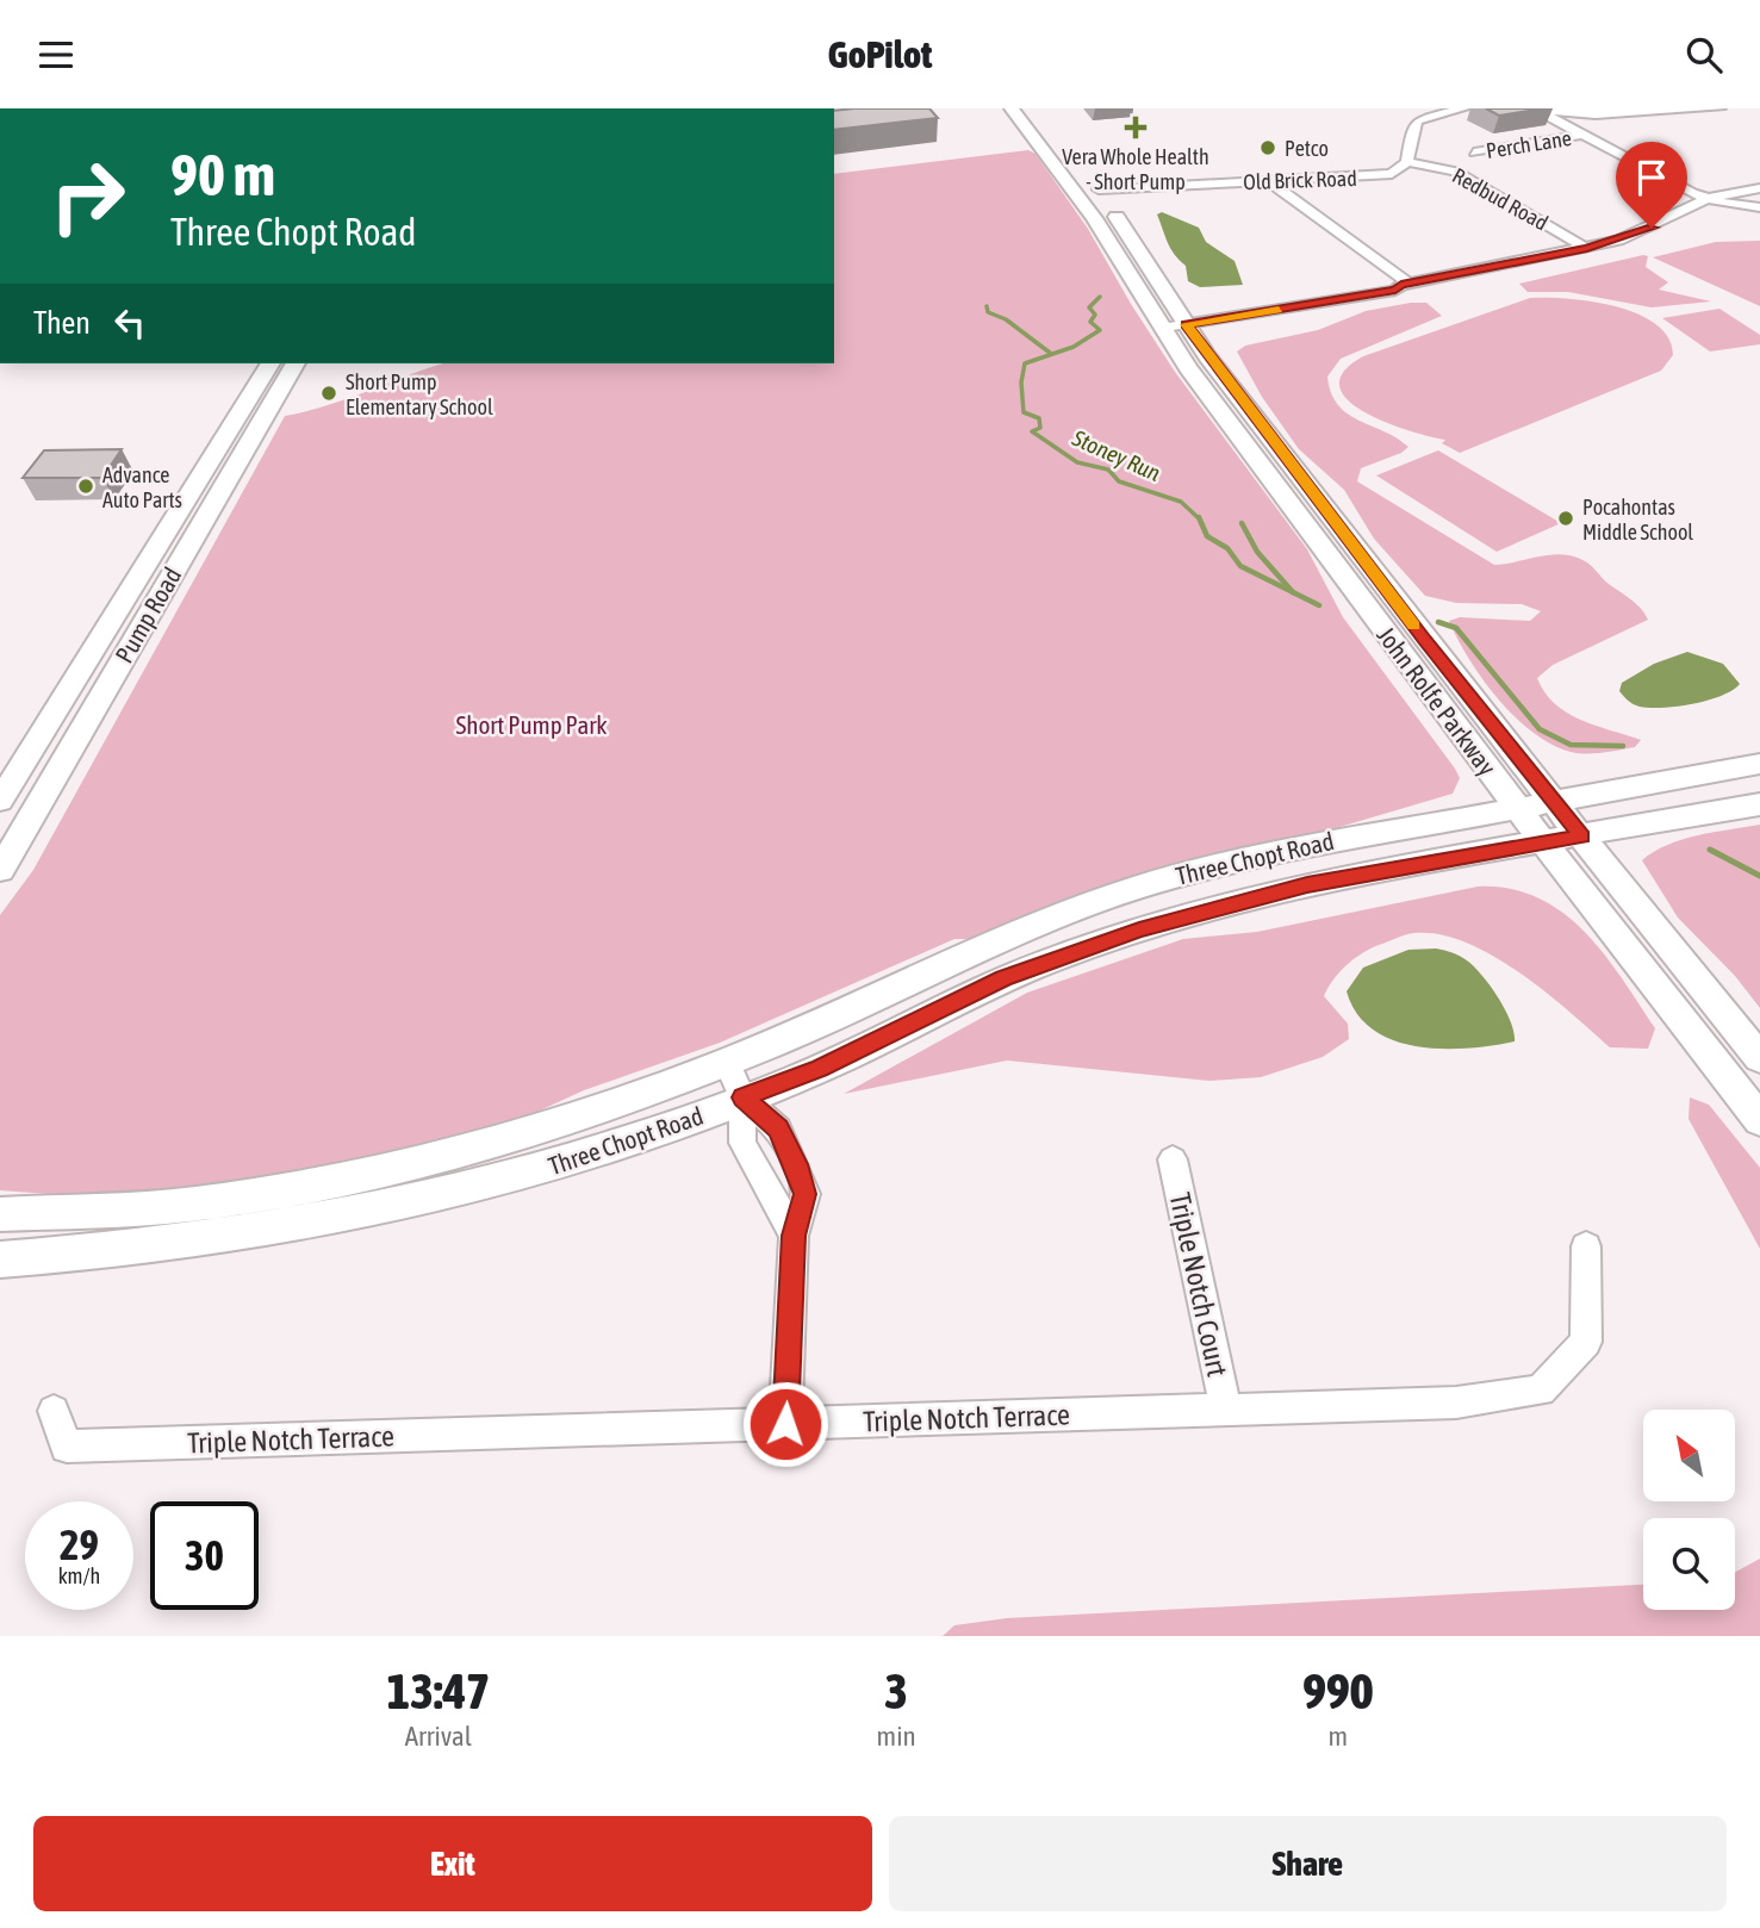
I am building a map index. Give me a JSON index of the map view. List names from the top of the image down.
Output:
{
  "streets": {
    "main road": ["Pump Road", "John Rolfe Parkway", "Three Chopt Road"],
    "street": [
      "Perch Lane",
      "Old Brick Road",
      "Redbud Road",
      "Triple Notch Court",
      "Triple Notch Terrace"
    ]
  },
  "crossings": [
    ["Old Brick Road", "Redbud Road"],
    ["Old Brick Road", "John Rolfe Parkway"],
    ["John Rolfe Parkway", "Three Chopt Road"],
    ["Triple Notch Court", "Triple Notch Terrace"]
  ],
  "water": ["Stoney Run"],
  "parks": ["Short Pump Park"],
  "places": {
    "health": ["Vera Whole Health - Short Pump"],
    "other": [
      "Petco",
      "Short Pump Elementary School",
      "Advance Auto Parts",
      "Pocahontas Middle School"
    ]
  },
  "north": "top left",
  "page": {
    "header": "GoPilot",
    "turn": ["90 m", "Three Chopt Road"],
    "then": "Then",
    "speed": "29 km/h",
    "limit": "30",
    "eta": [
      "13:47",
      "Arrival",
      "3",
      "min",
      "990",
      "m"
    ],
    "buttons": ["Exit", "Share"]
  }
}
